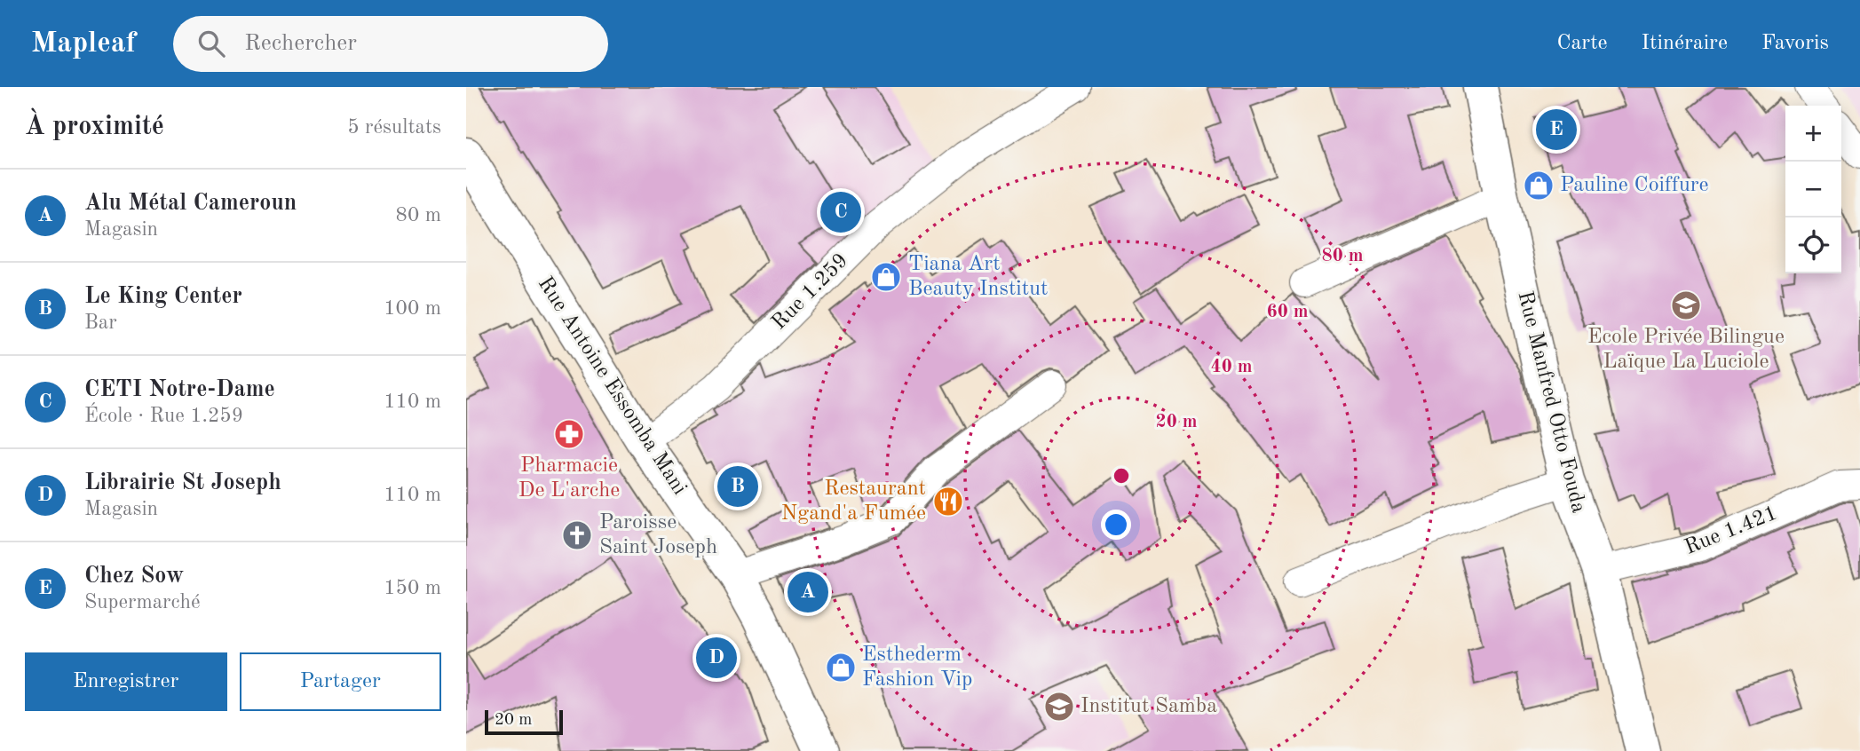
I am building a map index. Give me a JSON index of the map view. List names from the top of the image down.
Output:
{
  "streets": {
    "main road": ["Rue Antoine Essomba Mani", "Rue Manfred Otto Fouda"],
    "street": ["Rue 1.259", "Rue 1.421"]
  },
  "crossings": [
    ["Rue 1.259", "Rue Antoine Essomba Mani"],
    ["Rue Manfred Otto Fouda", "Rue 1.421"]
  ],
  "places": {
    "shop": ["Pauline Coiffure", "Tiana Art Beauty Institut", "Esthederm Fashion Vip"],
    "school or university": ["Ecole Privée Bilingue Laïque La Luciole", "Institut Samba"],
    "pharmacy": ["Pharmacie De L'arche"],
    "restaurant": ["Restaurant Ngand'a Fumée"],
    "church": ["Paroisse Saint Joseph"]
  },
  "scale_bar": "20 m",
  "page": {
    "header": "Mapleaf",
    "search": "Rechercher",
    "nav": ["Carte", "Itinéraire", "Favoris"],
    "heading": ["À proximité", "5 résultats"],
    "map_buttons": ["+", "−"],
    "pins": [
      "E",
      "C",
      "B",
      "A",
      "D"
    ],
    "list": [
      {
        "mark": "A",
        "name": "Alu Métal Cameroun",
        "note": "Magasin",
        "value": "80 m"
      },
      {
        "mark": "B",
        "name": "Le King Center",
        "note": "Bar",
        "value": "100 m"
      },
      {
        "mark": "C",
        "name": "CETI Notre-Dame",
        "note": "École · Rue 1.259",
        "value": "110 m"
      },
      {
        "mark": "D",
        "name": "Librairie St Joseph",
        "note": "Magasin",
        "value": "110 m"
      },
      {
        "mark": "E",
        "name": "Chez Sow",
        "note": "Supermarché",
        "value": "150 m"
      }
    ],
    "buttons": ["Enregistrer", "Partager"],
    "scale": "20 m"
  },
  "rings": [
    "80 m",
    "60 m",
    "40 m",
    "20 m"
  ]
}
